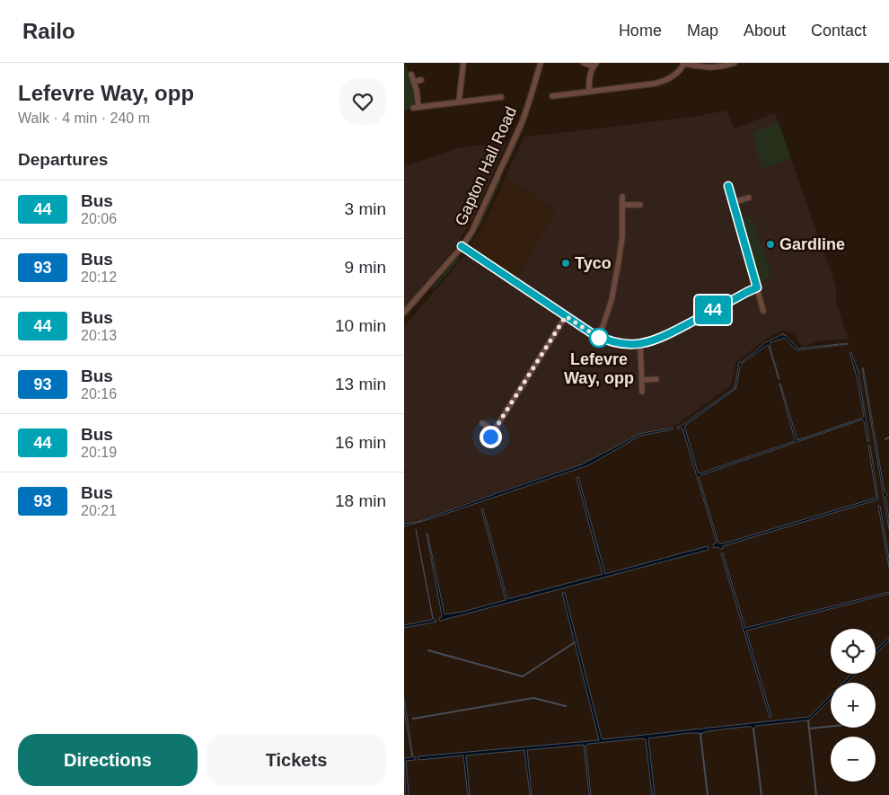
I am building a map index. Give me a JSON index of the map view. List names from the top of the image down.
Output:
{
  "streets": {
    "street": ["Gapton Hall Road"]
  },
  "places": ["Gardline", "Tyco", "Lefevre Way, opp"],
  "lines": ["bus line 44"],
  "page": {
    "header": "Railo",
    "nav": [
      "Home",
      "Map",
      "About",
      "Contact"
    ],
    "heading": [
      ["Lefevre Way, opp", "Walk · 4 min · 240 m"],
      "Departures"
    ],
    "on_map": "44",
    "list": [
      {
        "mark": "44",
        "name": "Bus",
        "note": "20:06",
        "value": "3 min"
      },
      {
        "mark": "93",
        "name": "Bus",
        "note": "20:12",
        "value": "9 min"
      },
      {
        "mark": "44",
        "name": "Bus",
        "note": "20:13",
        "value": "10 min"
      },
      {
        "mark": "93",
        "name": "Bus",
        "note": "20:16",
        "value": "13 min"
      },
      {
        "mark": "44",
        "name": "Bus",
        "note": "20:19",
        "value": "16 min"
      },
      {
        "mark": "93",
        "name": "Bus",
        "note": "20:21",
        "value": "18 min"
      }
    ],
    "map_buttons": ["+", "−"],
    "buttons": ["Directions", "Tickets"]
  }
}
